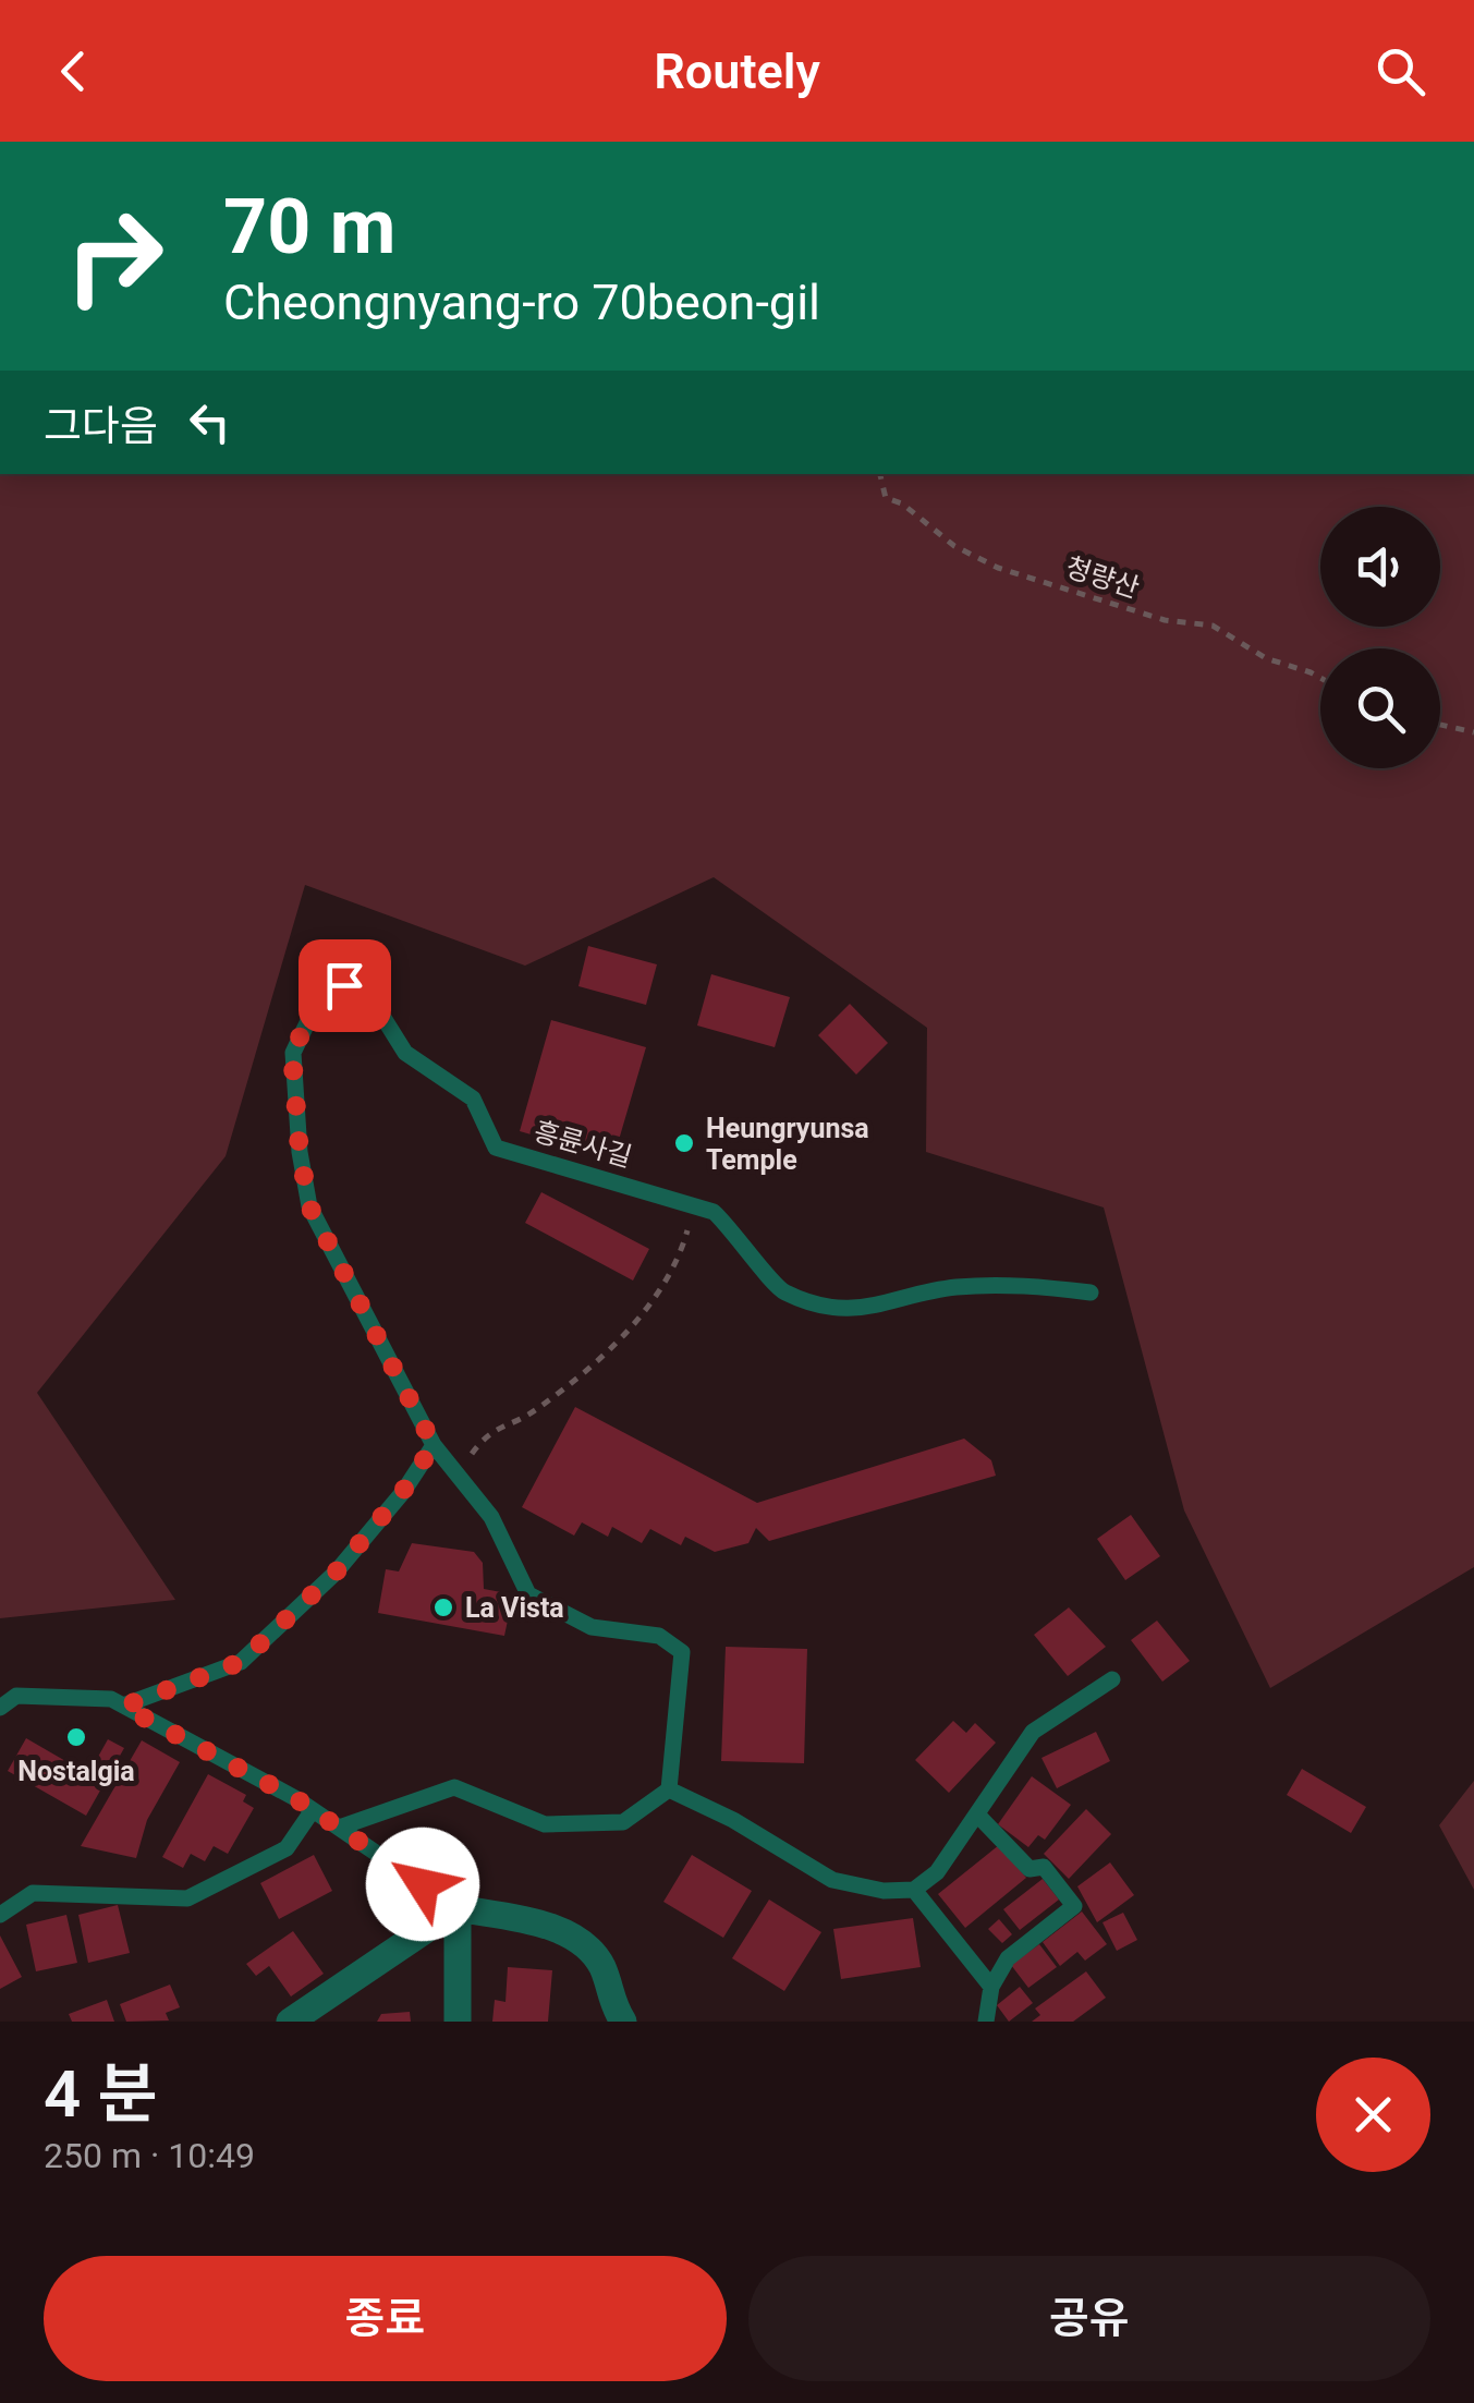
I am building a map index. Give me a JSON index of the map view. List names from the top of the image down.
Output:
{
  "streets": {
    "lane": ["흥륜사길"],
    "path": ["청량산"]
  },
  "places": ["Heungryunsa Temple", "La Vista", "Nostalgia"],
  "page": {
    "header": "Routely",
    "turn": ["70 m", "Cheongnyang-ro 70beon-gil"],
    "then": "그다음",
    "heading": ["4 분", "250 m · 10:49"],
    "buttons": ["종료", "공유"]
  }
}
